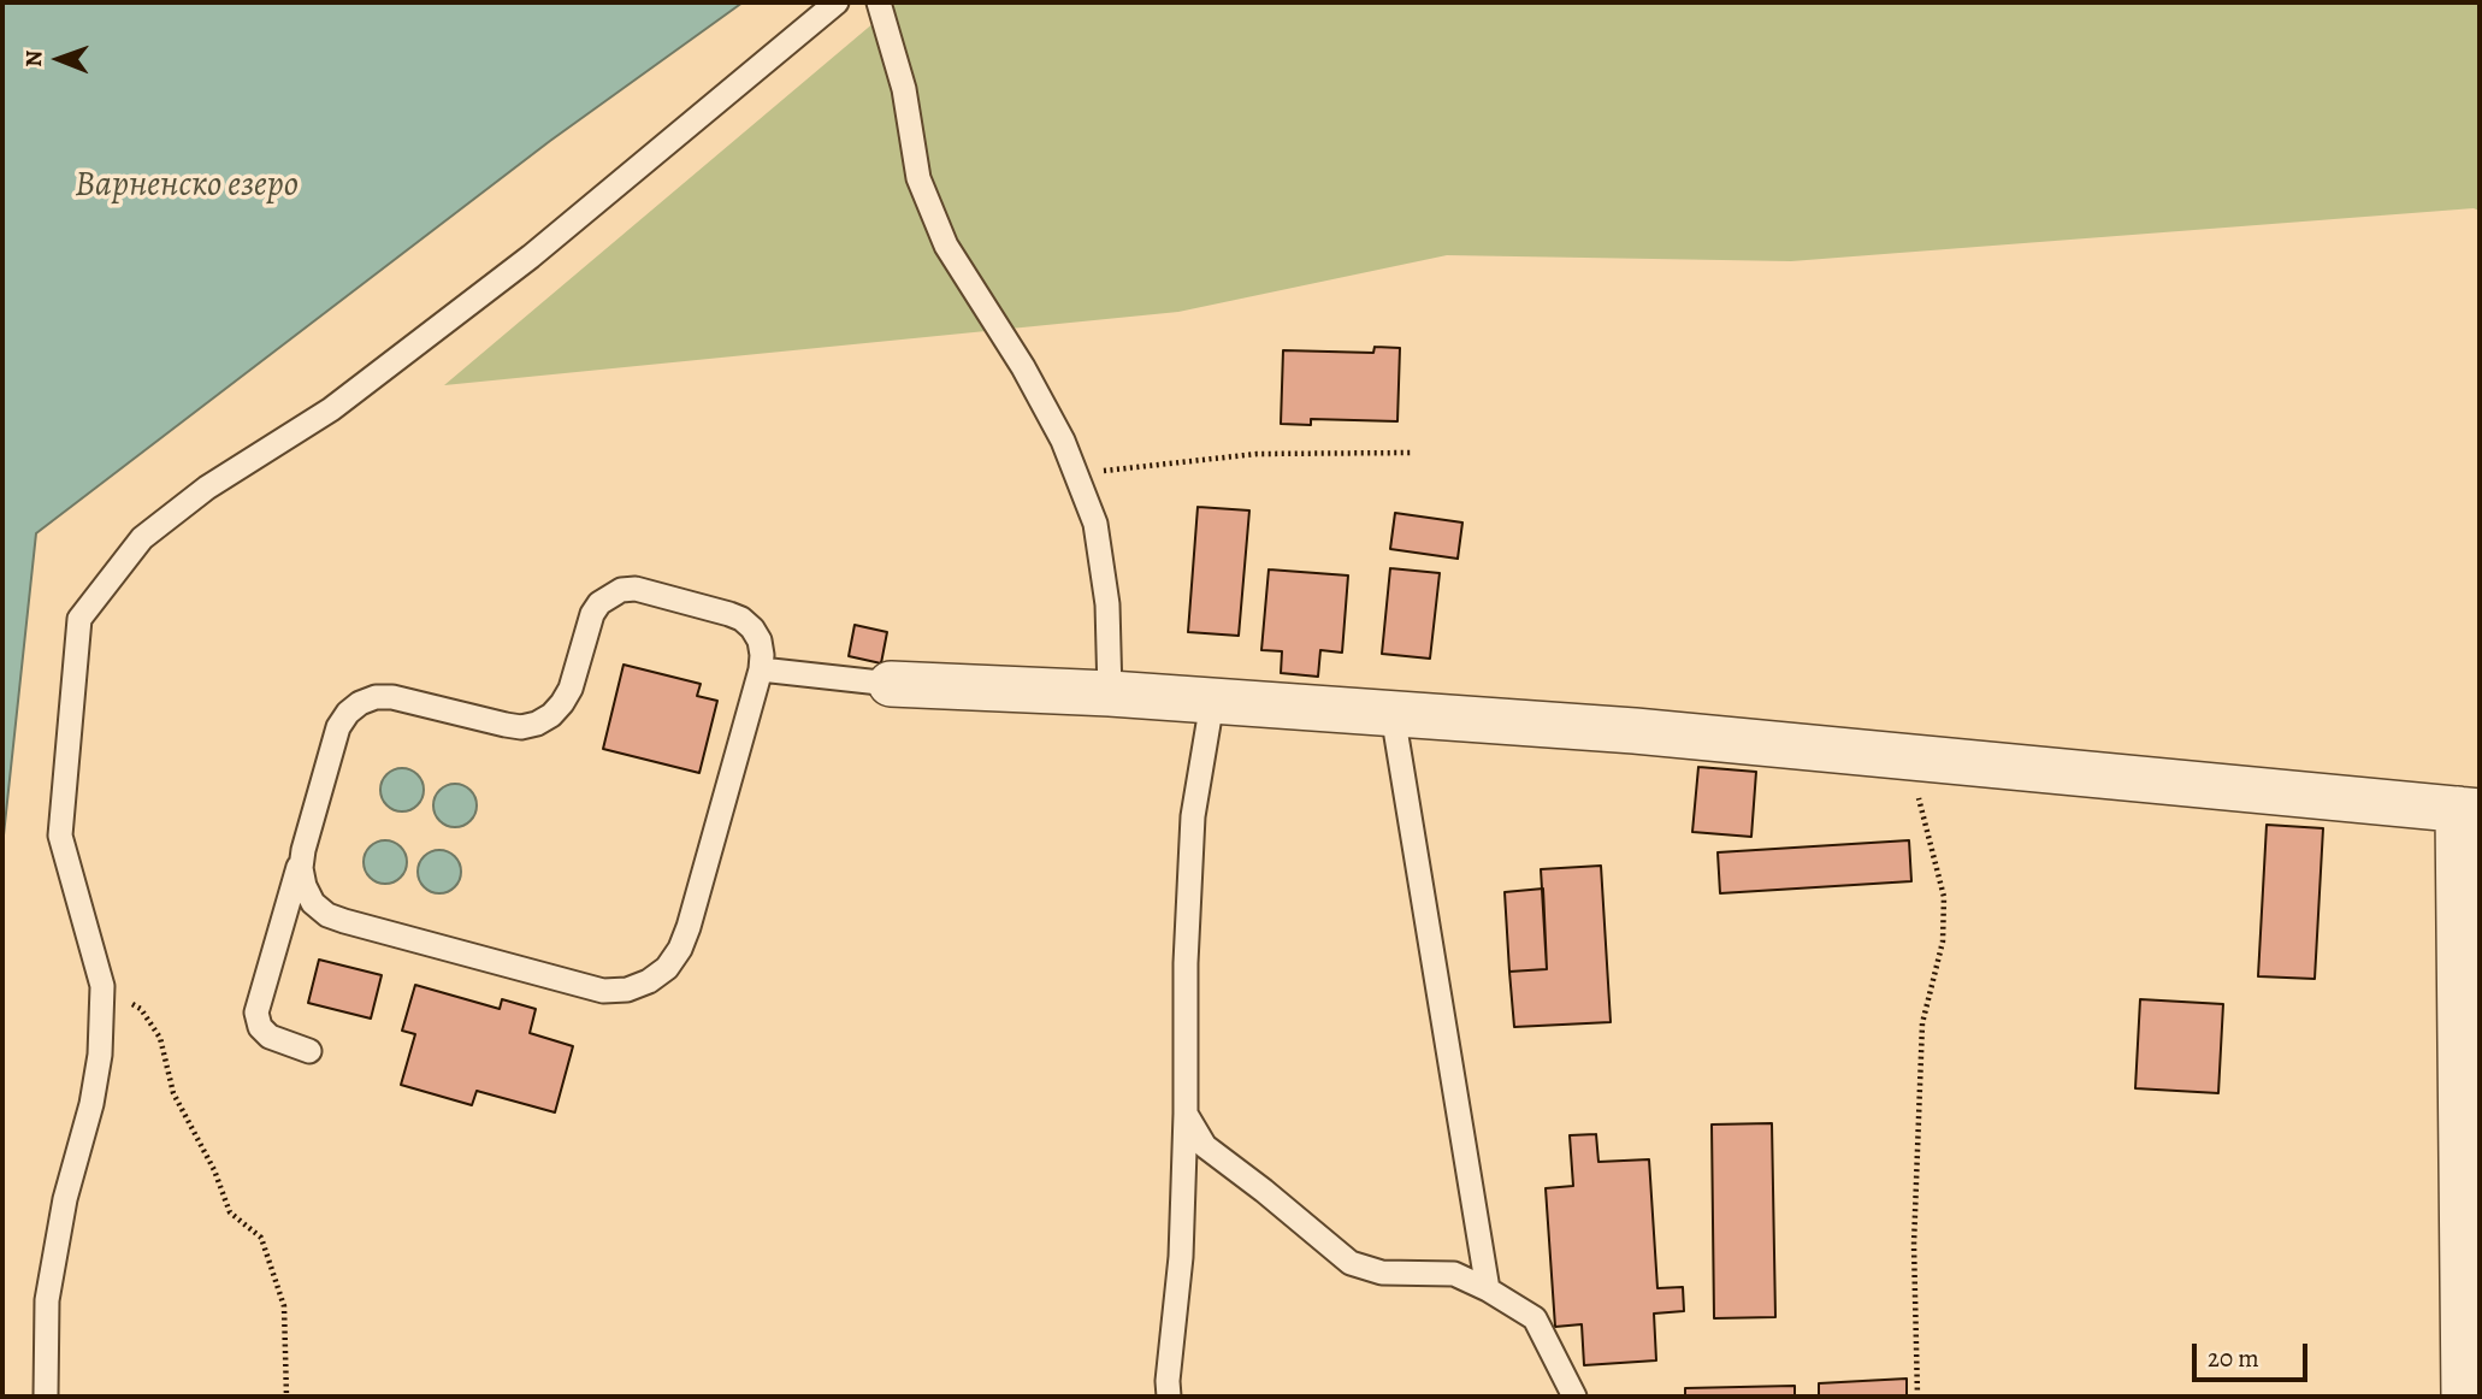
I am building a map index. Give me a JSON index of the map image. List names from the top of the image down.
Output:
{
  "water": ["Варненско езеро"],
  "scale_bar": "20 m",
  "north": "left"
}
